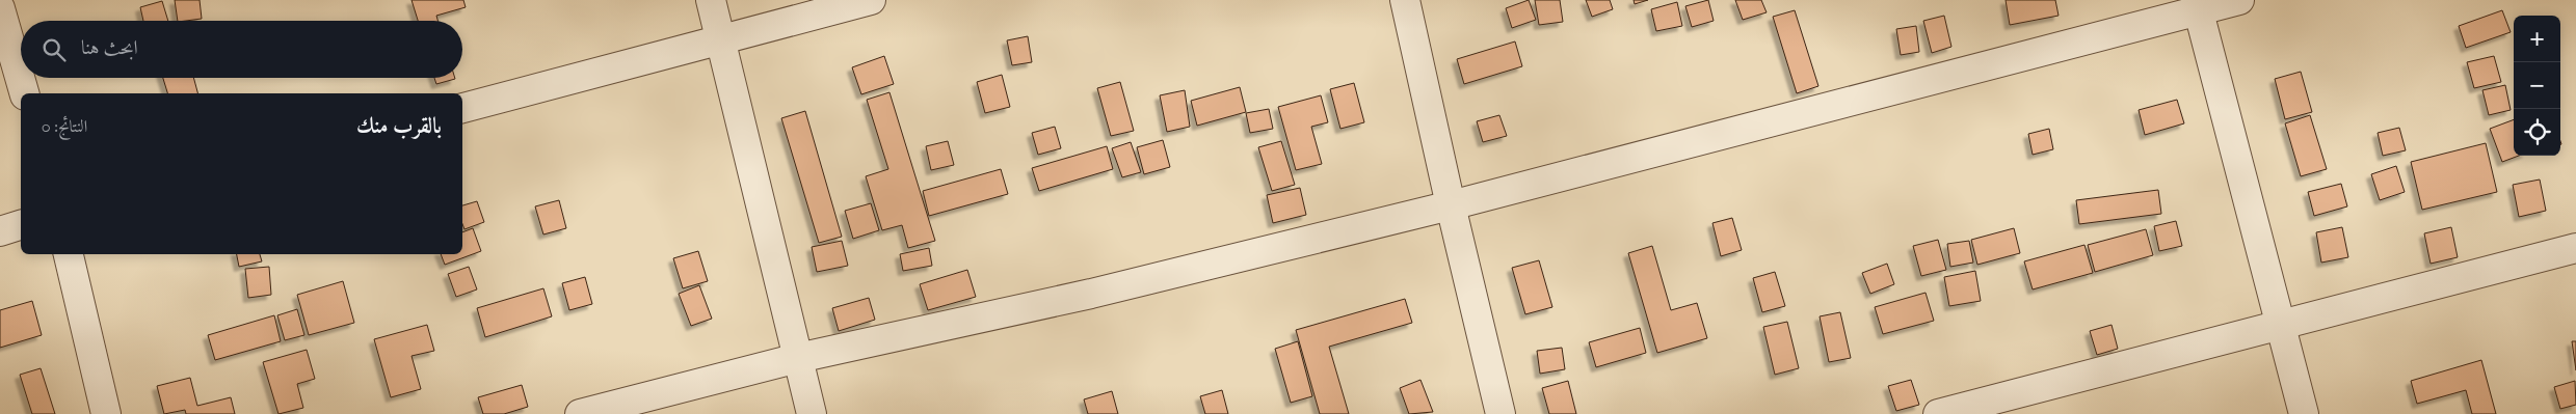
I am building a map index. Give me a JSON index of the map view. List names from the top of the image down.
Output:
{
  "page": {
    "map_buttons": ["+", "−"],
    "search": "ابحث هنا",
    "heading": ["بالقرب منك", "النتائج: 0"]
  }
}
